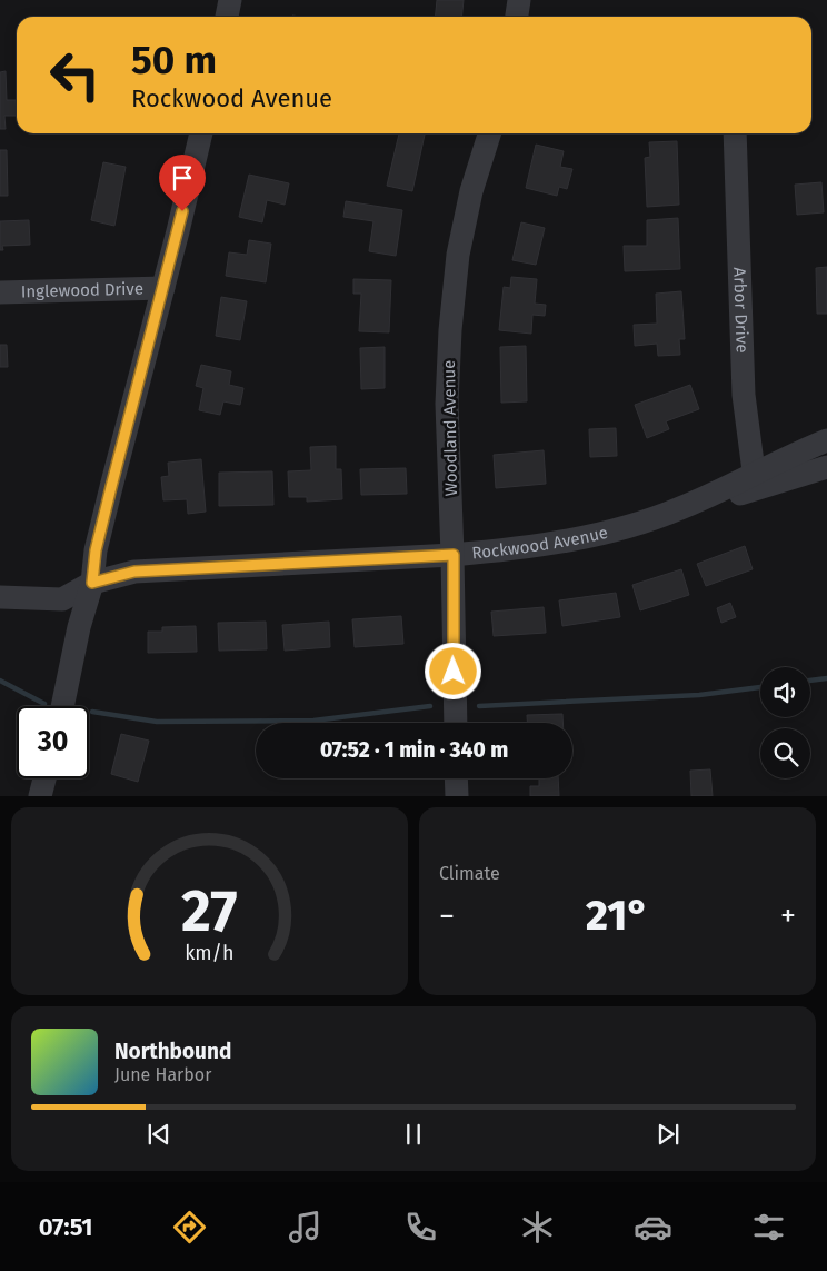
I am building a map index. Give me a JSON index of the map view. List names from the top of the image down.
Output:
{
  "streets": {
    "street": [
      "Inglewood Drive",
      "Arbor Drive",
      "Woodland Avenue",
      "Rockwood Avenue"
    ]
  },
  "crossings": [
    ["Arbor Drive", "Rockwood Avenue"],
    ["Woodland Avenue", "Rockwood Avenue"]
  ],
  "page": {
    "turn": ["50 m", "Rockwood Avenue"],
    "limit": "30",
    "trip": "07:52 · 1 min · 340 m",
    "tile": "Climate",
    "heat": ["−", "21°", "+"],
    "song": ["Northbound", "June Harbor"],
    "tabs": "07:51",
    "gauge": ["27", "km/h"]
  }
}
